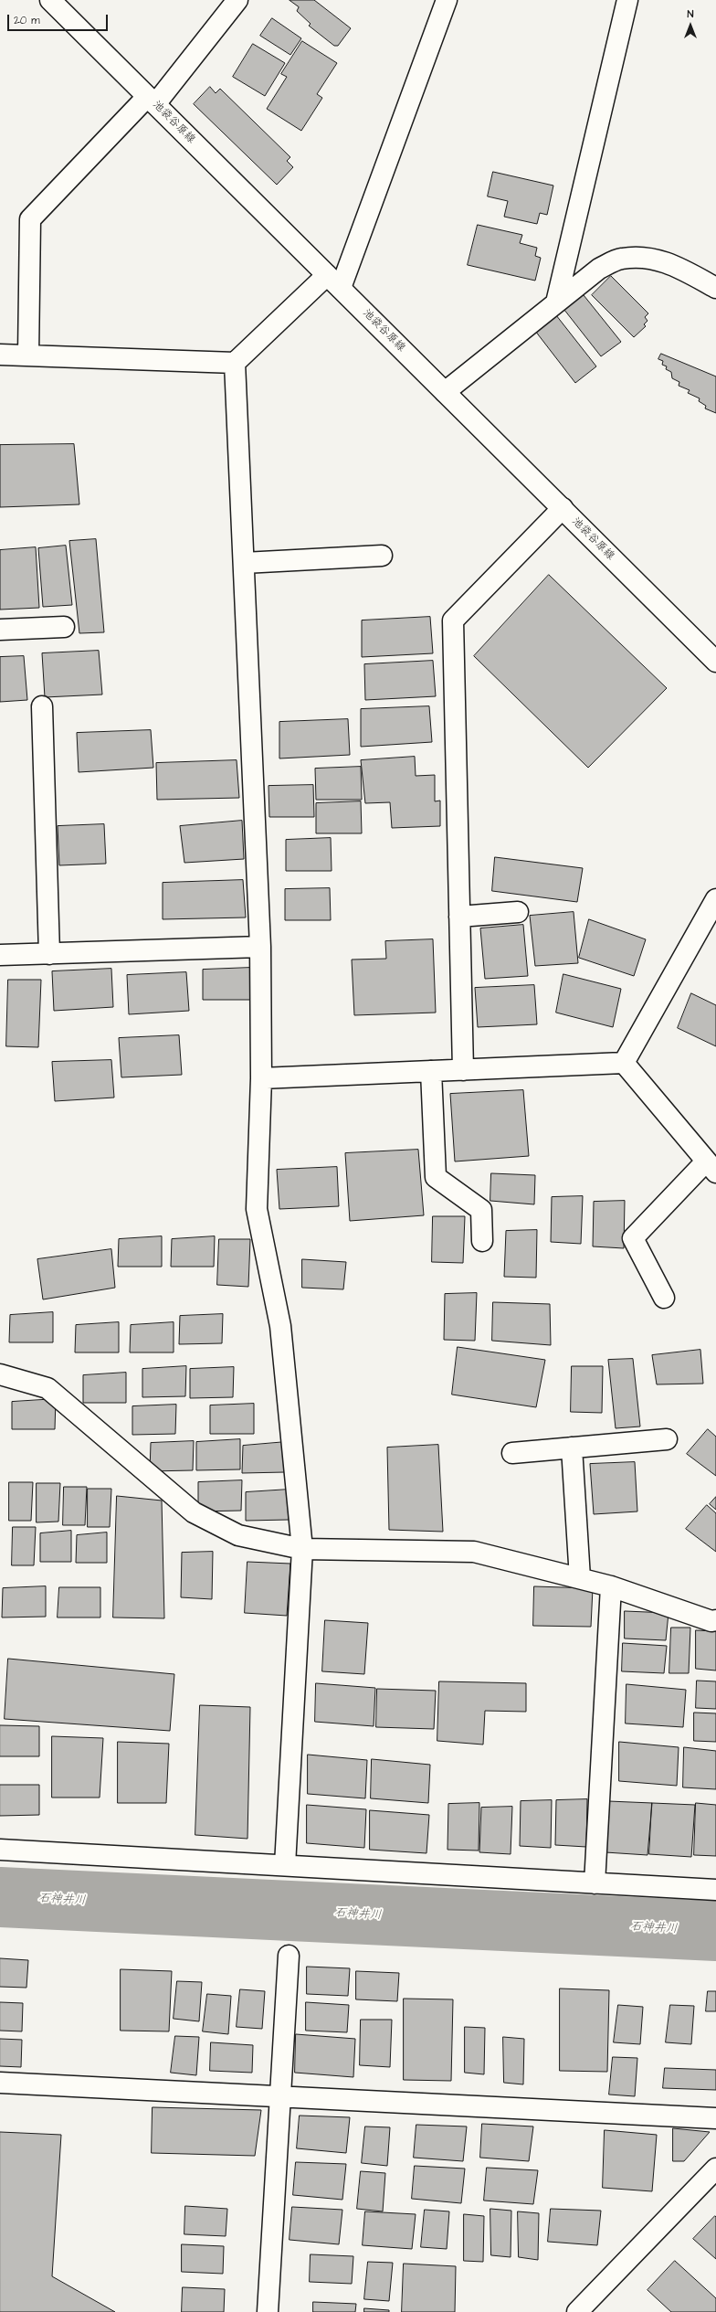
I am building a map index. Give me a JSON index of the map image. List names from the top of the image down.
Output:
{
  "streets": {
    "street": ["池袋谷原線"]
  },
  "water": ["石神井川"],
  "scale_bar": "20 m",
  "north": "top"
}
